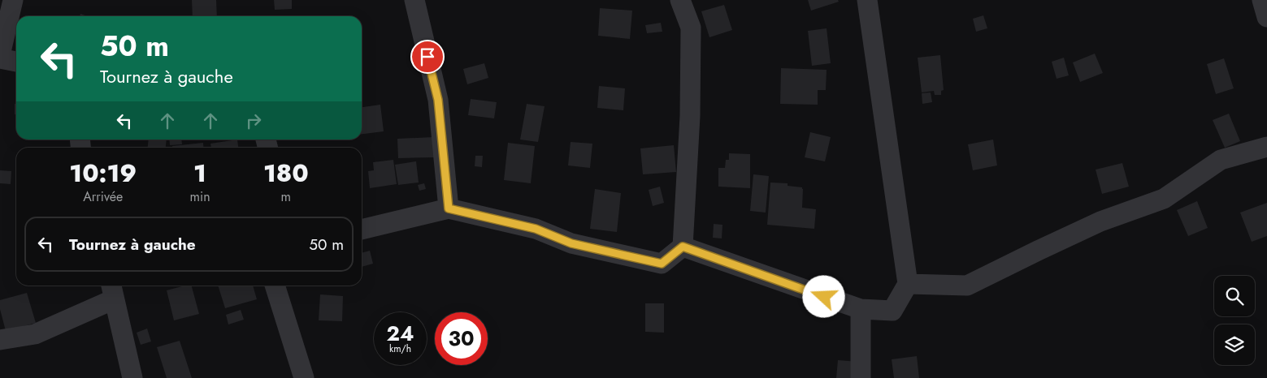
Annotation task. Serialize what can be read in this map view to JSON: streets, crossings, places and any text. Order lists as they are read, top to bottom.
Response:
{
  "page": {
    "turn": ["50 m", "Tournez à gauche"],
    "eta": [
      "10:19",
      "Arrivée",
      "1",
      "min",
      "180",
      "m"
    ],
    "list": [
      {
        "name": "Tournez à gauche",
        "value": "50 m"
      }
    ],
    "speed": "24 km/h",
    "limit": "30"
  }
}
